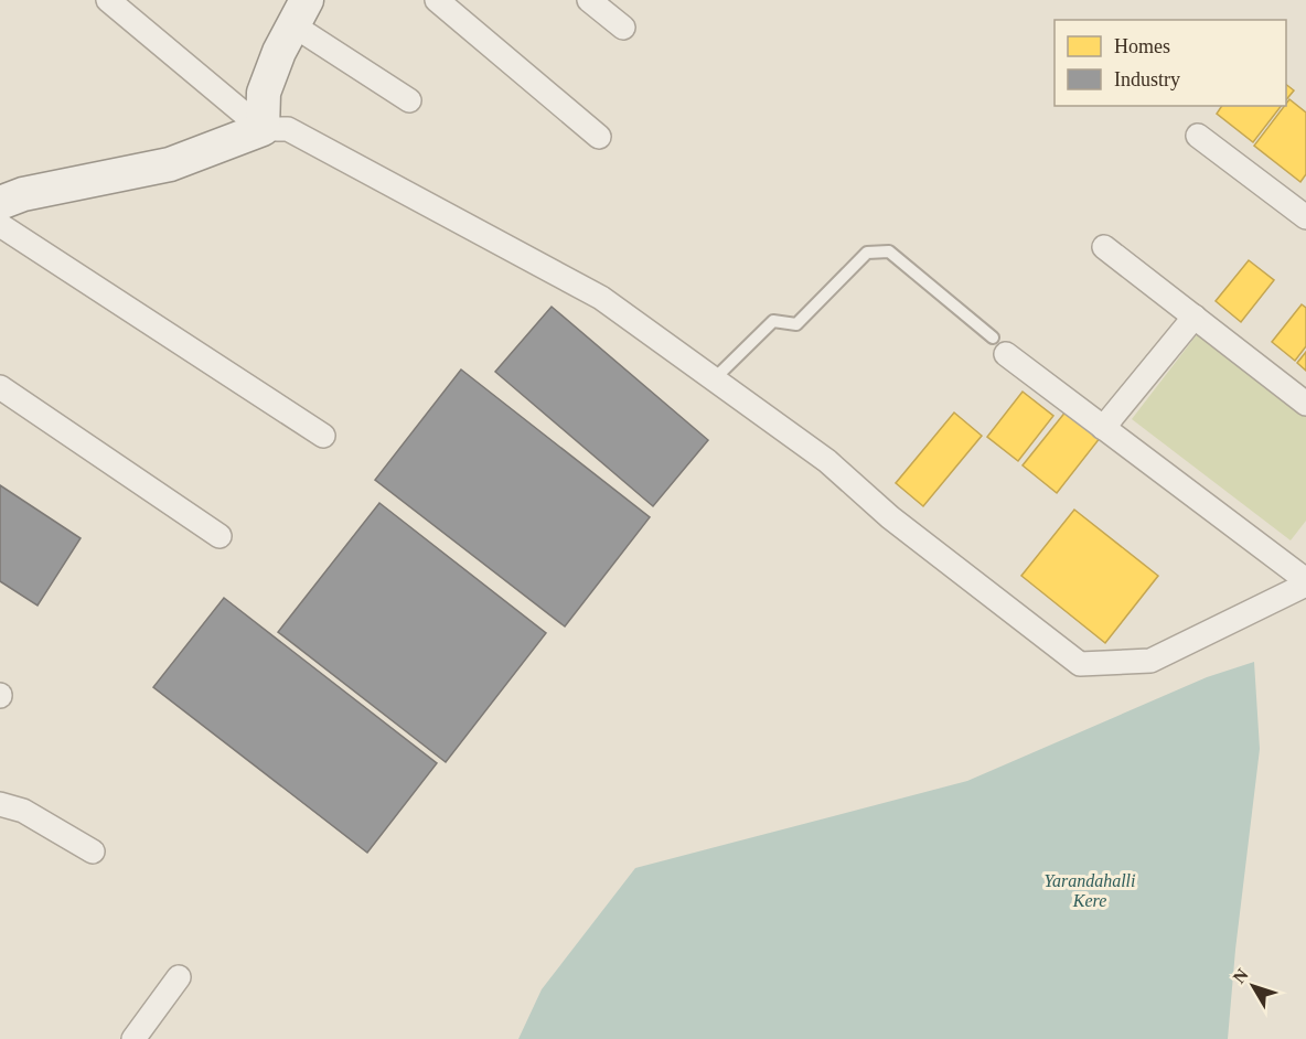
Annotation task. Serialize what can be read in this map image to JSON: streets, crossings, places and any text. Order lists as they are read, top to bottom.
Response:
{
  "water": ["Yarandahalli Kere"],
  "legend": ["Homes", "Industry"],
  "north": "top left"
}
